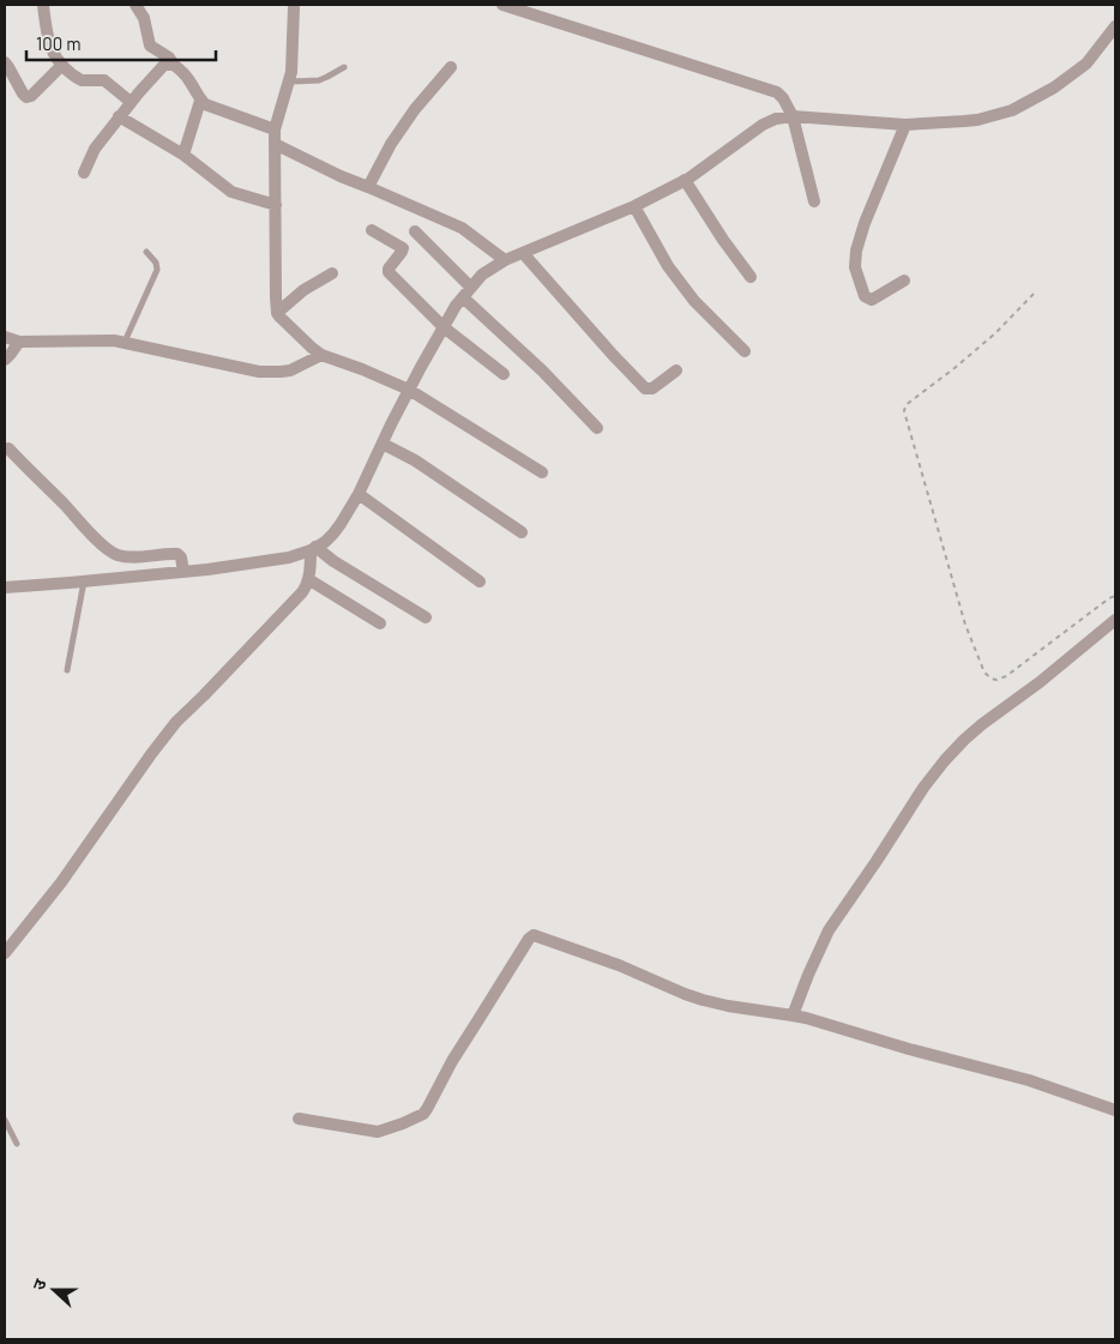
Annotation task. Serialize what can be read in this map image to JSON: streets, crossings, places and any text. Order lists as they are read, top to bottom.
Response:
{
  "scale_bar": "100 m",
  "north": "left"
}
